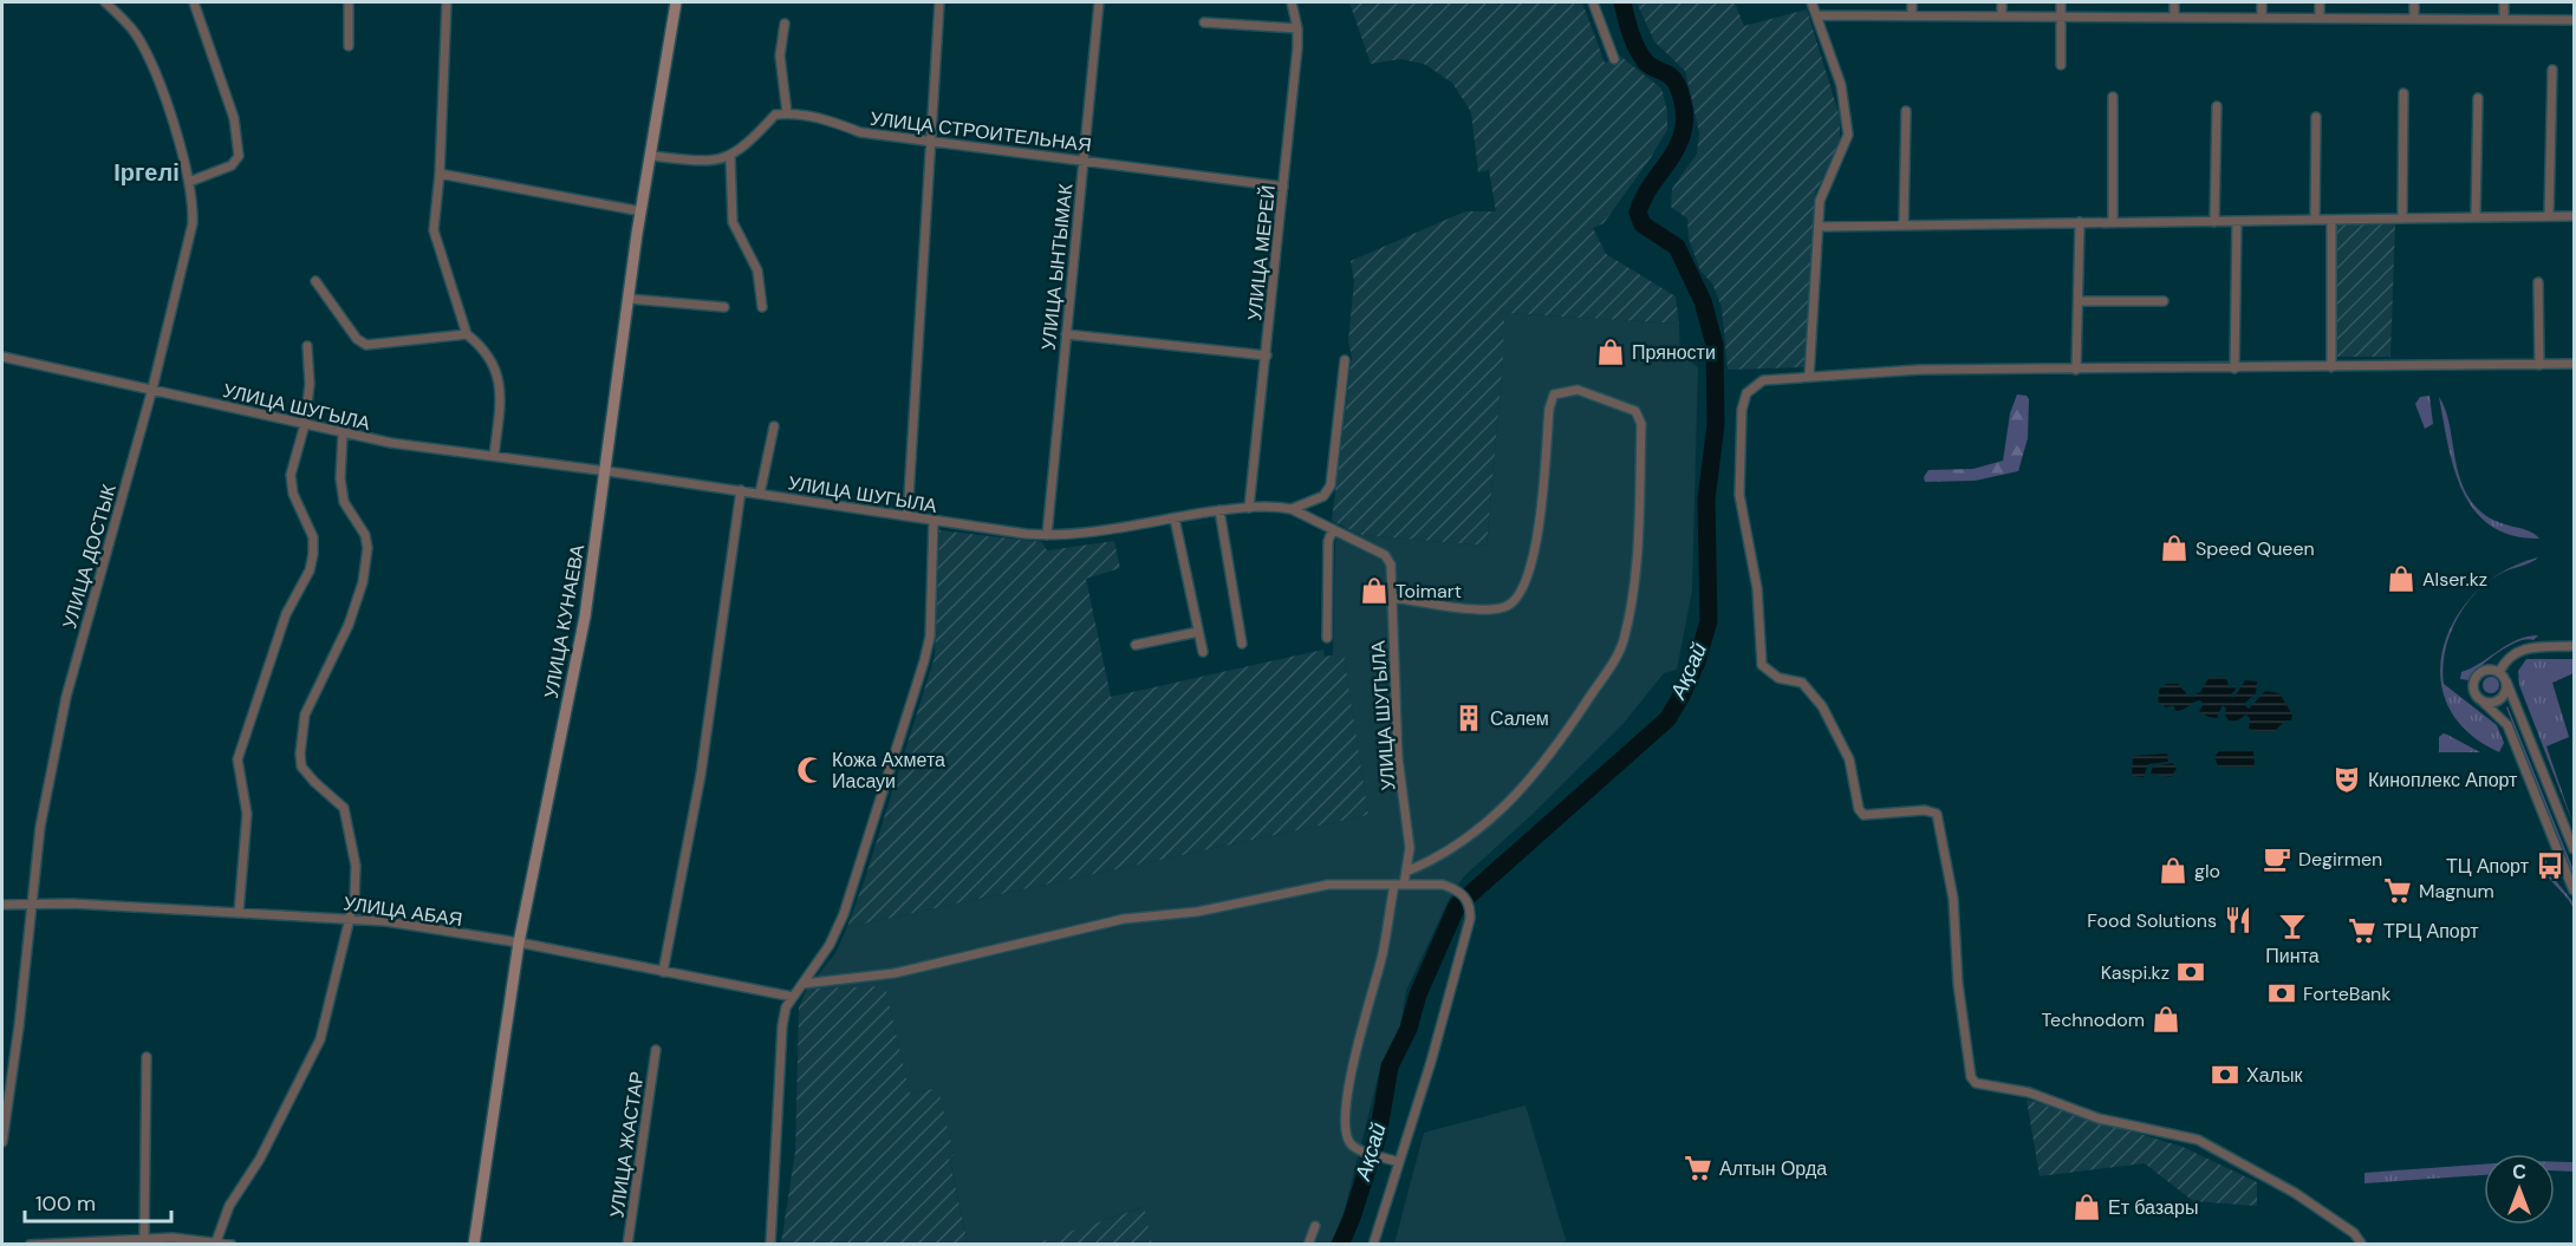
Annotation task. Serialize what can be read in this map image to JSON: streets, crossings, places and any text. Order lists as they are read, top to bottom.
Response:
{
  "streets": {
    "main road": ["УЛИЦА КУНАЕВА"],
    "street": [
      "УЛИЦА СТРОИТЕЛЬНАЯ",
      "УЛИЦА МЕРЕЙ",
      "УЛИЦА ЫНТЫМАК",
      "УЛИЦА ШУГЫЛА",
      "УЛИЦА ДОСТЫК",
      "УЛИЦА АБАЯ",
      "УЛИЦА ЖАСТАР"
    ]
  },
  "crossings": [
    ["УЛИЦА СТРОИТЕЛЬНАЯ", "УЛИЦА МЕРЕЙ"],
    ["УЛИЦА СТРОИТЕЛЬНАЯ", "УЛИЦА ЫНТЫМАК"],
    ["УЛИЦА МЕРЕЙ", "УЛИЦА ШУГЫЛА"],
    ["УЛИЦА ЫНТЫМАК", "УЛИЦА ШУГЫЛА"],
    ["УЛИЦА ШУГЫЛА", "УЛИЦА ДОСТЫК"],
    ["УЛИЦА ШУГЫЛА", "УЛИЦА КУНАЕВА"],
    ["УЛИЦА ДОСТЫК", "УЛИЦА АБАЯ"],
    ["УЛИЦА КУНАЕВА", "УЛИЦА АБАЯ"]
  ],
  "districts": ["Іргелі"],
  "water": ["Ақсай"],
  "places": {
    "shop": [
      "Пряности",
      "Speed Queen",
      "Alser.kz",
      "Toimart",
      "glo",
      "Technodom",
      "Ет базары"
    ],
    "building": ["Салем"],
    "mosque": ["Кожа Ахмета Иасауи"],
    "theatre": ["Киноплекс Апорт"],
    "cafe": ["Degirmen"],
    "bus stop": ["ТЦ Апорт"],
    "supermarket": ["Magnum", "ТРЦ Апорт", "Алтын Орда"],
    "restaurant": ["Food Solutions"],
    "bar": ["Пинта"],
    "bank": ["Kaspi.kz", "ForteBank", "Халык"]
  },
  "scale_bar": "100 m",
  "north": "top"
}
